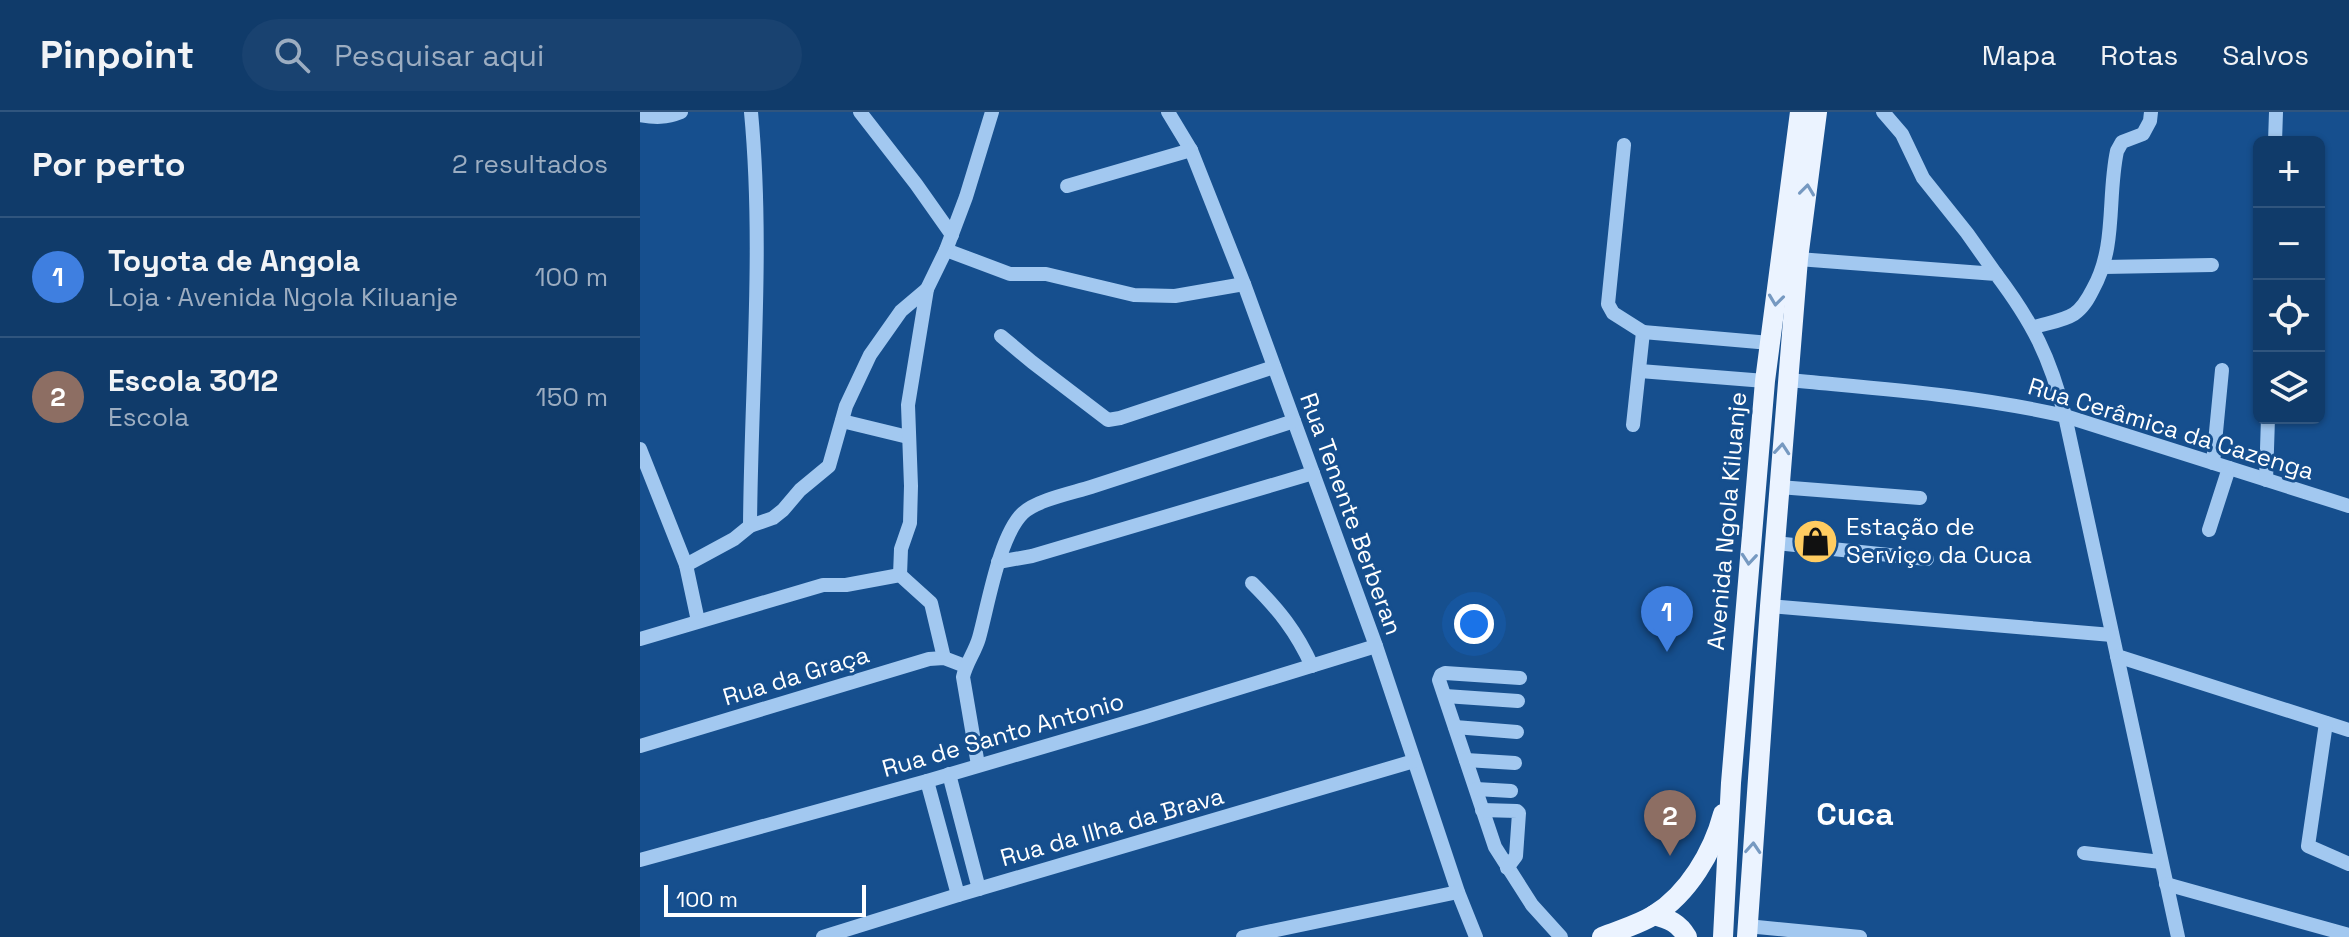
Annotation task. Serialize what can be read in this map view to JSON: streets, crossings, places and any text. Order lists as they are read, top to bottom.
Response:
{
  "streets": {
    "main road": ["Avenida Ngola Kiluanje"],
    "street": [
      "Rua Cerâmica da Cazenga",
      "Rua Tenente Berberan",
      "Rua da Graça",
      "Rua de Santo Antonio",
      "Rua da Ilha da Brava"
    ]
  },
  "crossings": [
    ["Rua Cerâmica da Cazenga", "Avenida Ngola Kiluanje"],
    ["Rua Tenente Berberan", "Rua de Santo Antonio"],
    ["Rua Tenente Berberan", "Rua da Ilha da Brava"]
  ],
  "districts": ["Cuca"],
  "places": {
    "shop": ["Estação de Serviço da Cuca"]
  },
  "scale_bar": "100 m",
  "page": {
    "header": "Pinpoint",
    "search": "Pesquisar aqui",
    "nav": ["Mapa", "Rotas", "Salvos"],
    "heading": ["Por perto", "2 resultados"],
    "map_buttons": ["+", "−"],
    "list": [
      {
        "mark": "1",
        "name": "Toyota de Angola",
        "note": "Loja · Avenida Ngola Kiluanje",
        "value": "100 m"
      },
      {
        "mark": "2",
        "name": "Escola 3012",
        "note": "Escola",
        "value": "150 m"
      }
    ],
    "pins": ["1", "2"],
    "scale": "100 m"
  }
}
